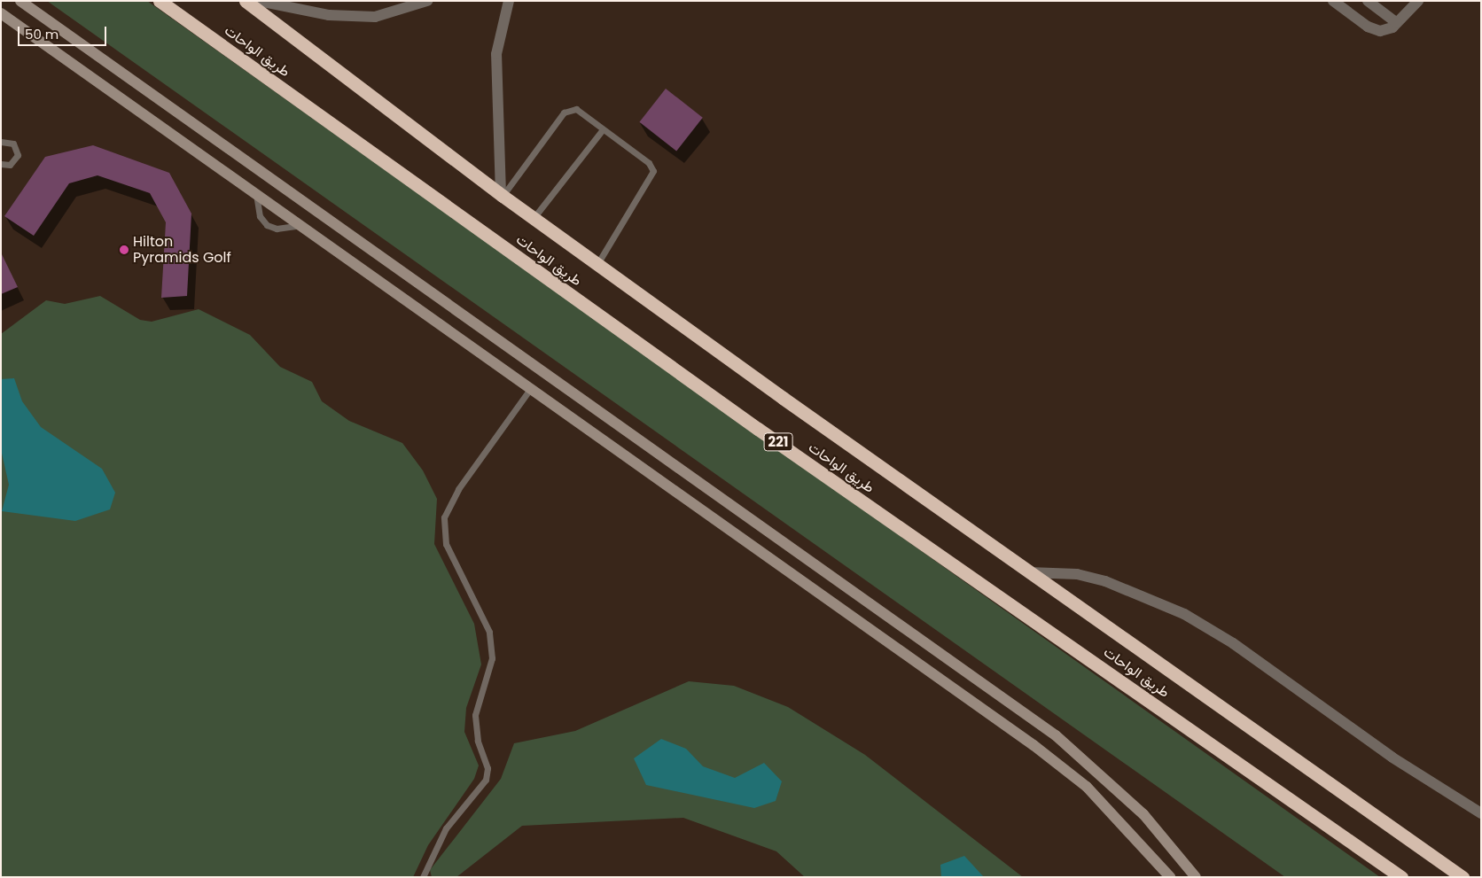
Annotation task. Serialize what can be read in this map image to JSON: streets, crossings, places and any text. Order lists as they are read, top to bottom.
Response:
{
  "streets": {
    "highway": ["طريق الواحات", "221"]
  },
  "places": ["Hilton Pyramids Golf"],
  "scale_bar": "50 m"
}
